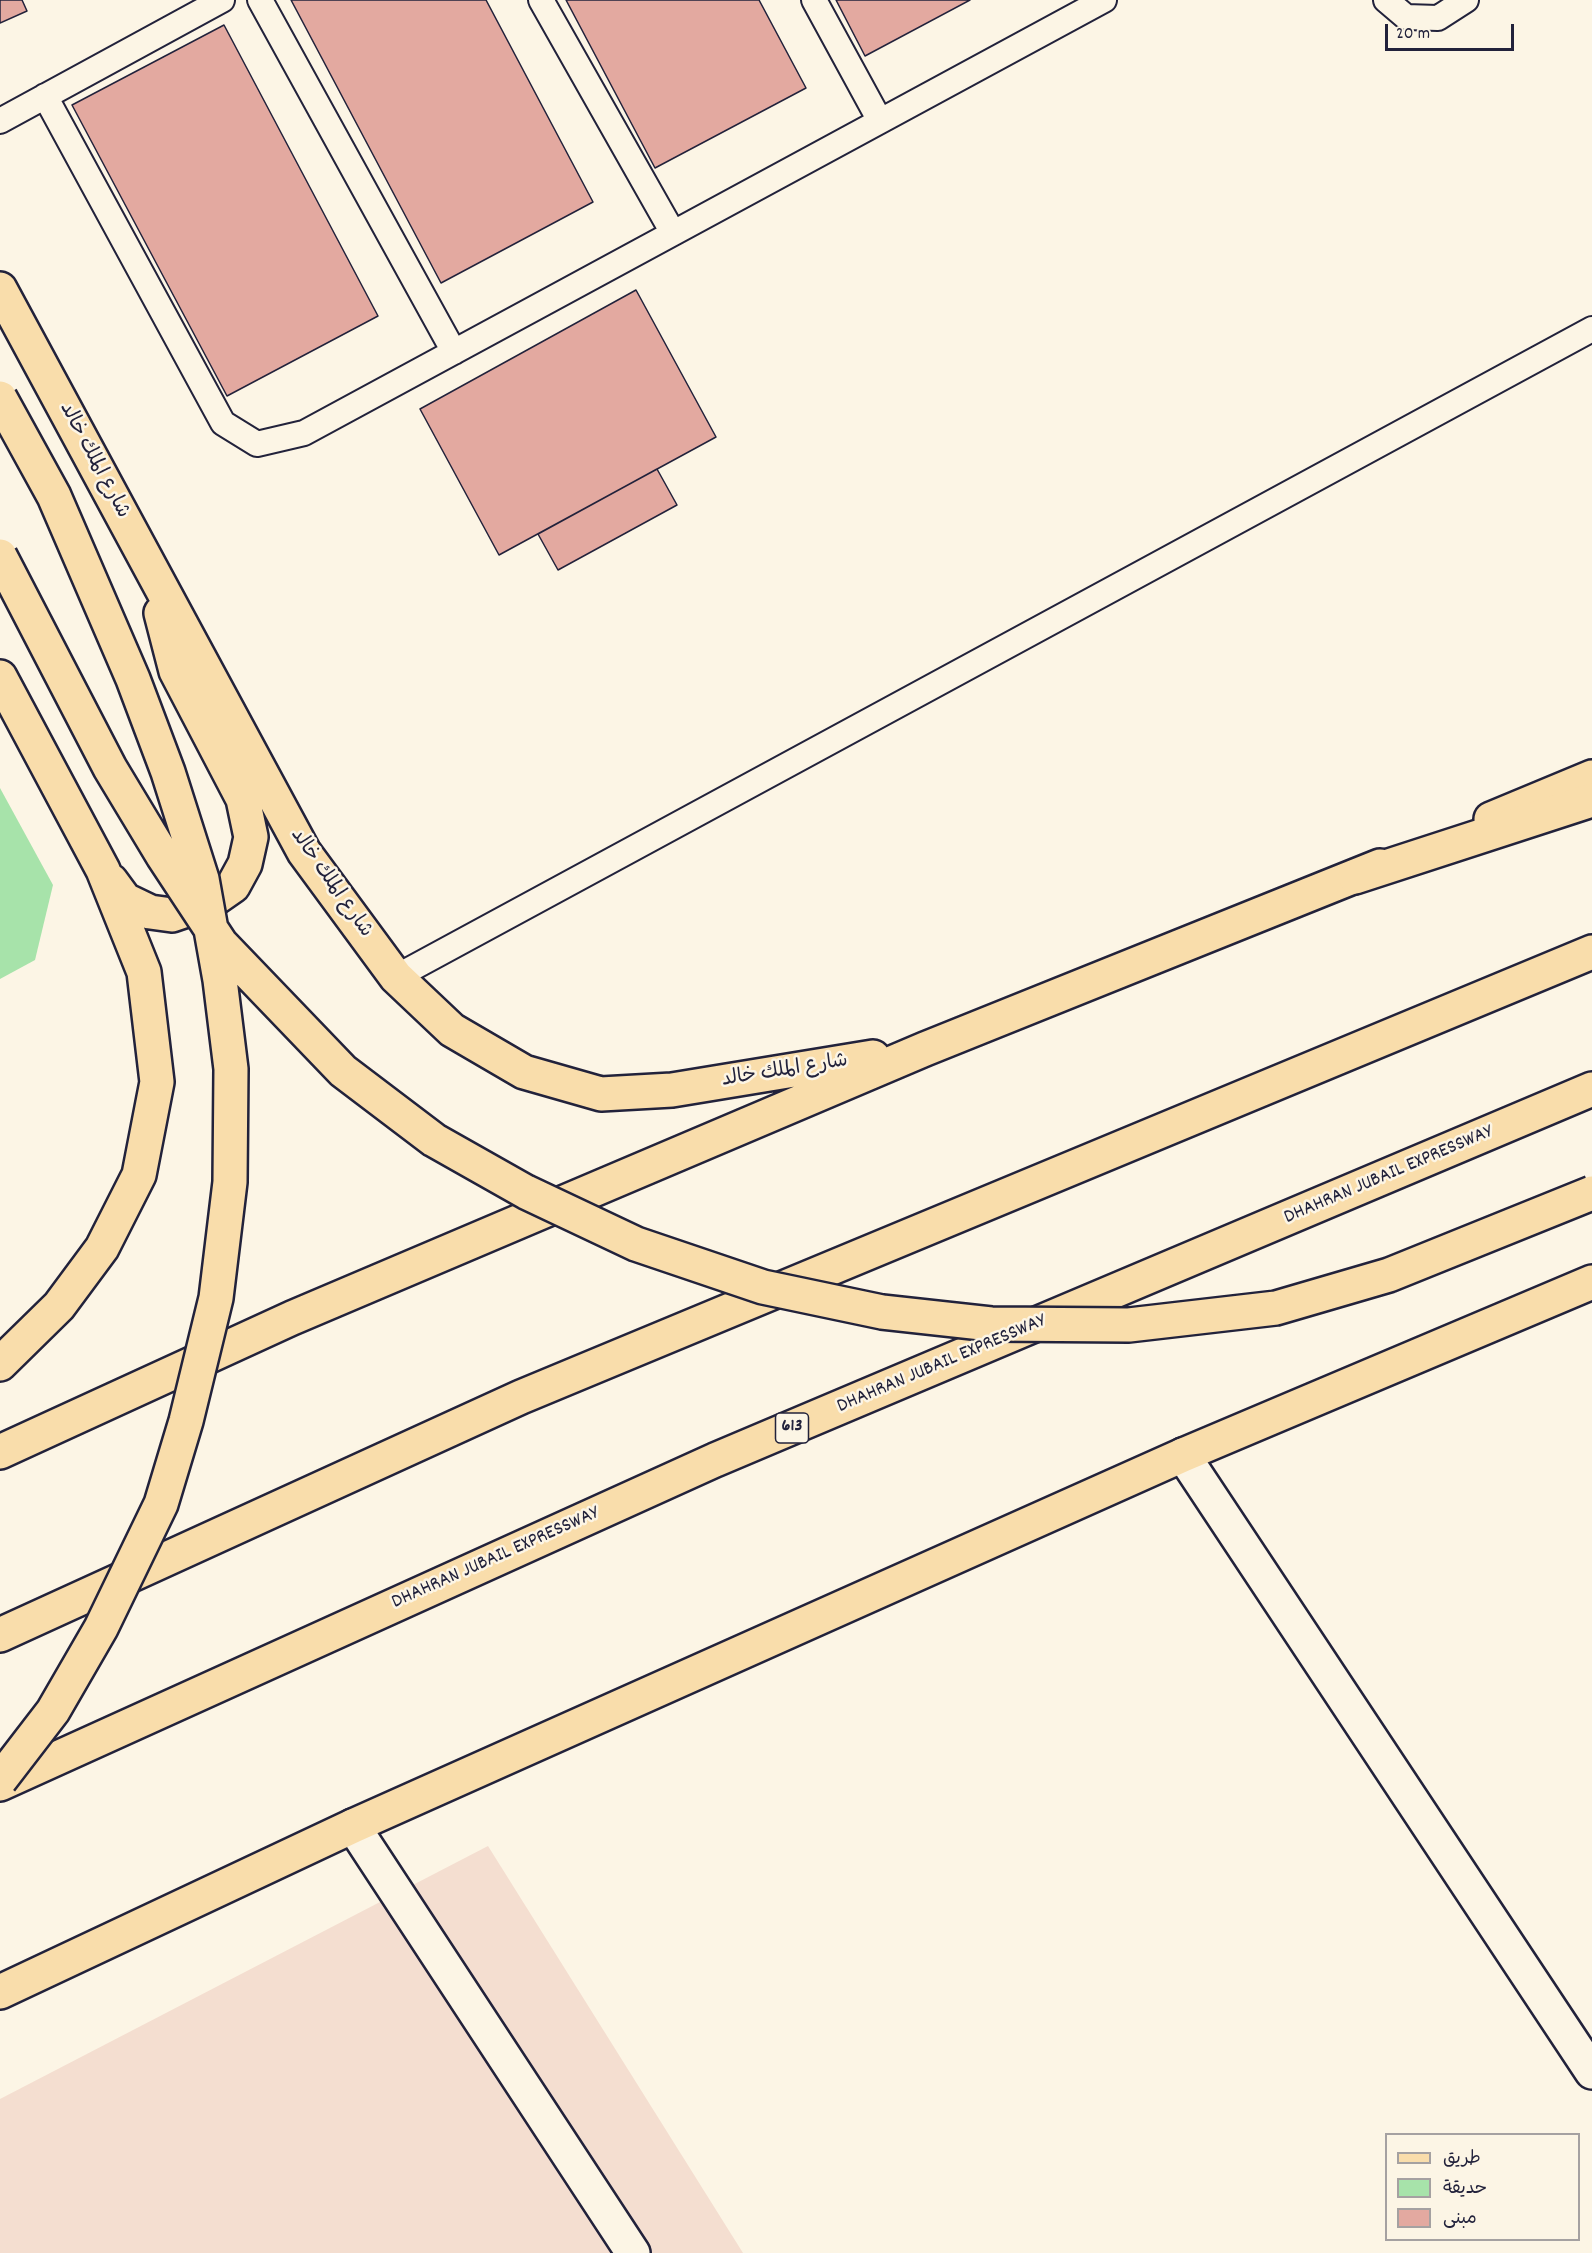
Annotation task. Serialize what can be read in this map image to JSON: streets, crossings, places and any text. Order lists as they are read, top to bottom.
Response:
{
  "streets": {
    "main road": ["شارع الملك خالد", "DHAHRAN JUBAIL EXPRESSWAY", "613"]
  },
  "legend": ["طريق", "حديقة", "مبنى"],
  "scale_bar": "20 m"
}
